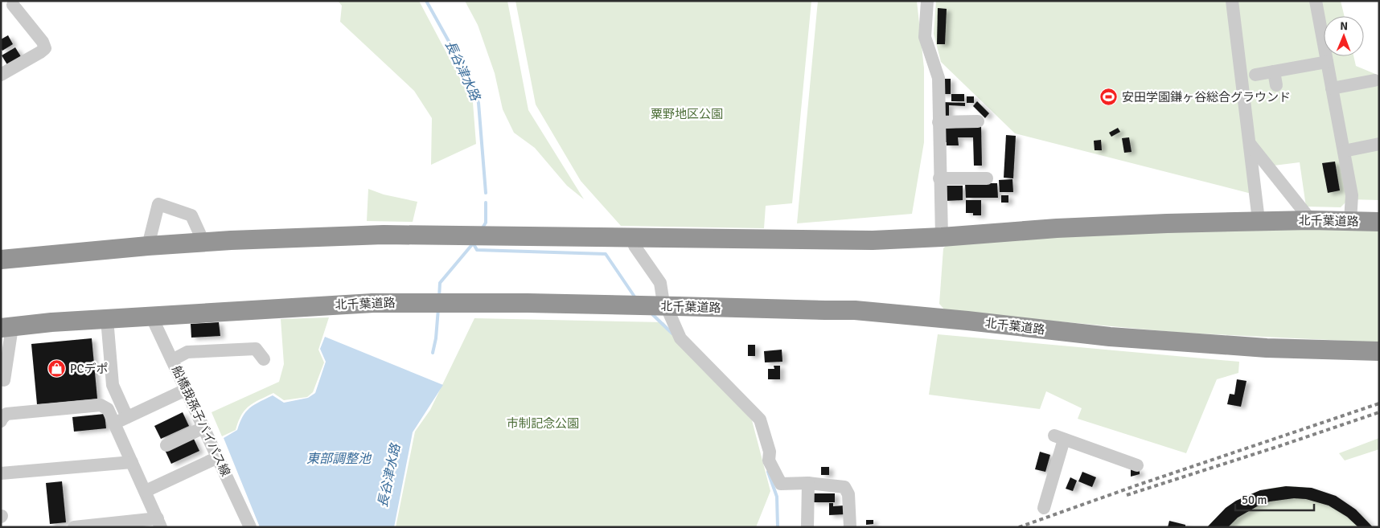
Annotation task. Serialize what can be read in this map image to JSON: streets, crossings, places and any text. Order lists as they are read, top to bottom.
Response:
{
  "streets": {
    "highway": ["北千葉道路"],
    "street": ["船橋我孫子バイパス線"]
  },
  "crossings": [
    ["北千葉道路", "船橋我孫子バイパス線"]
  ],
  "water": ["長谷津水路", "東部調整池"],
  "parks": ["粟野地区公園", "市制記念公園"],
  "places": {
    "sports": ["安田学園鎌ヶ谷総合グラウンド"],
    "shop": ["PCデポ"]
  },
  "scale_bar": "50 m",
  "north": "top"
}
